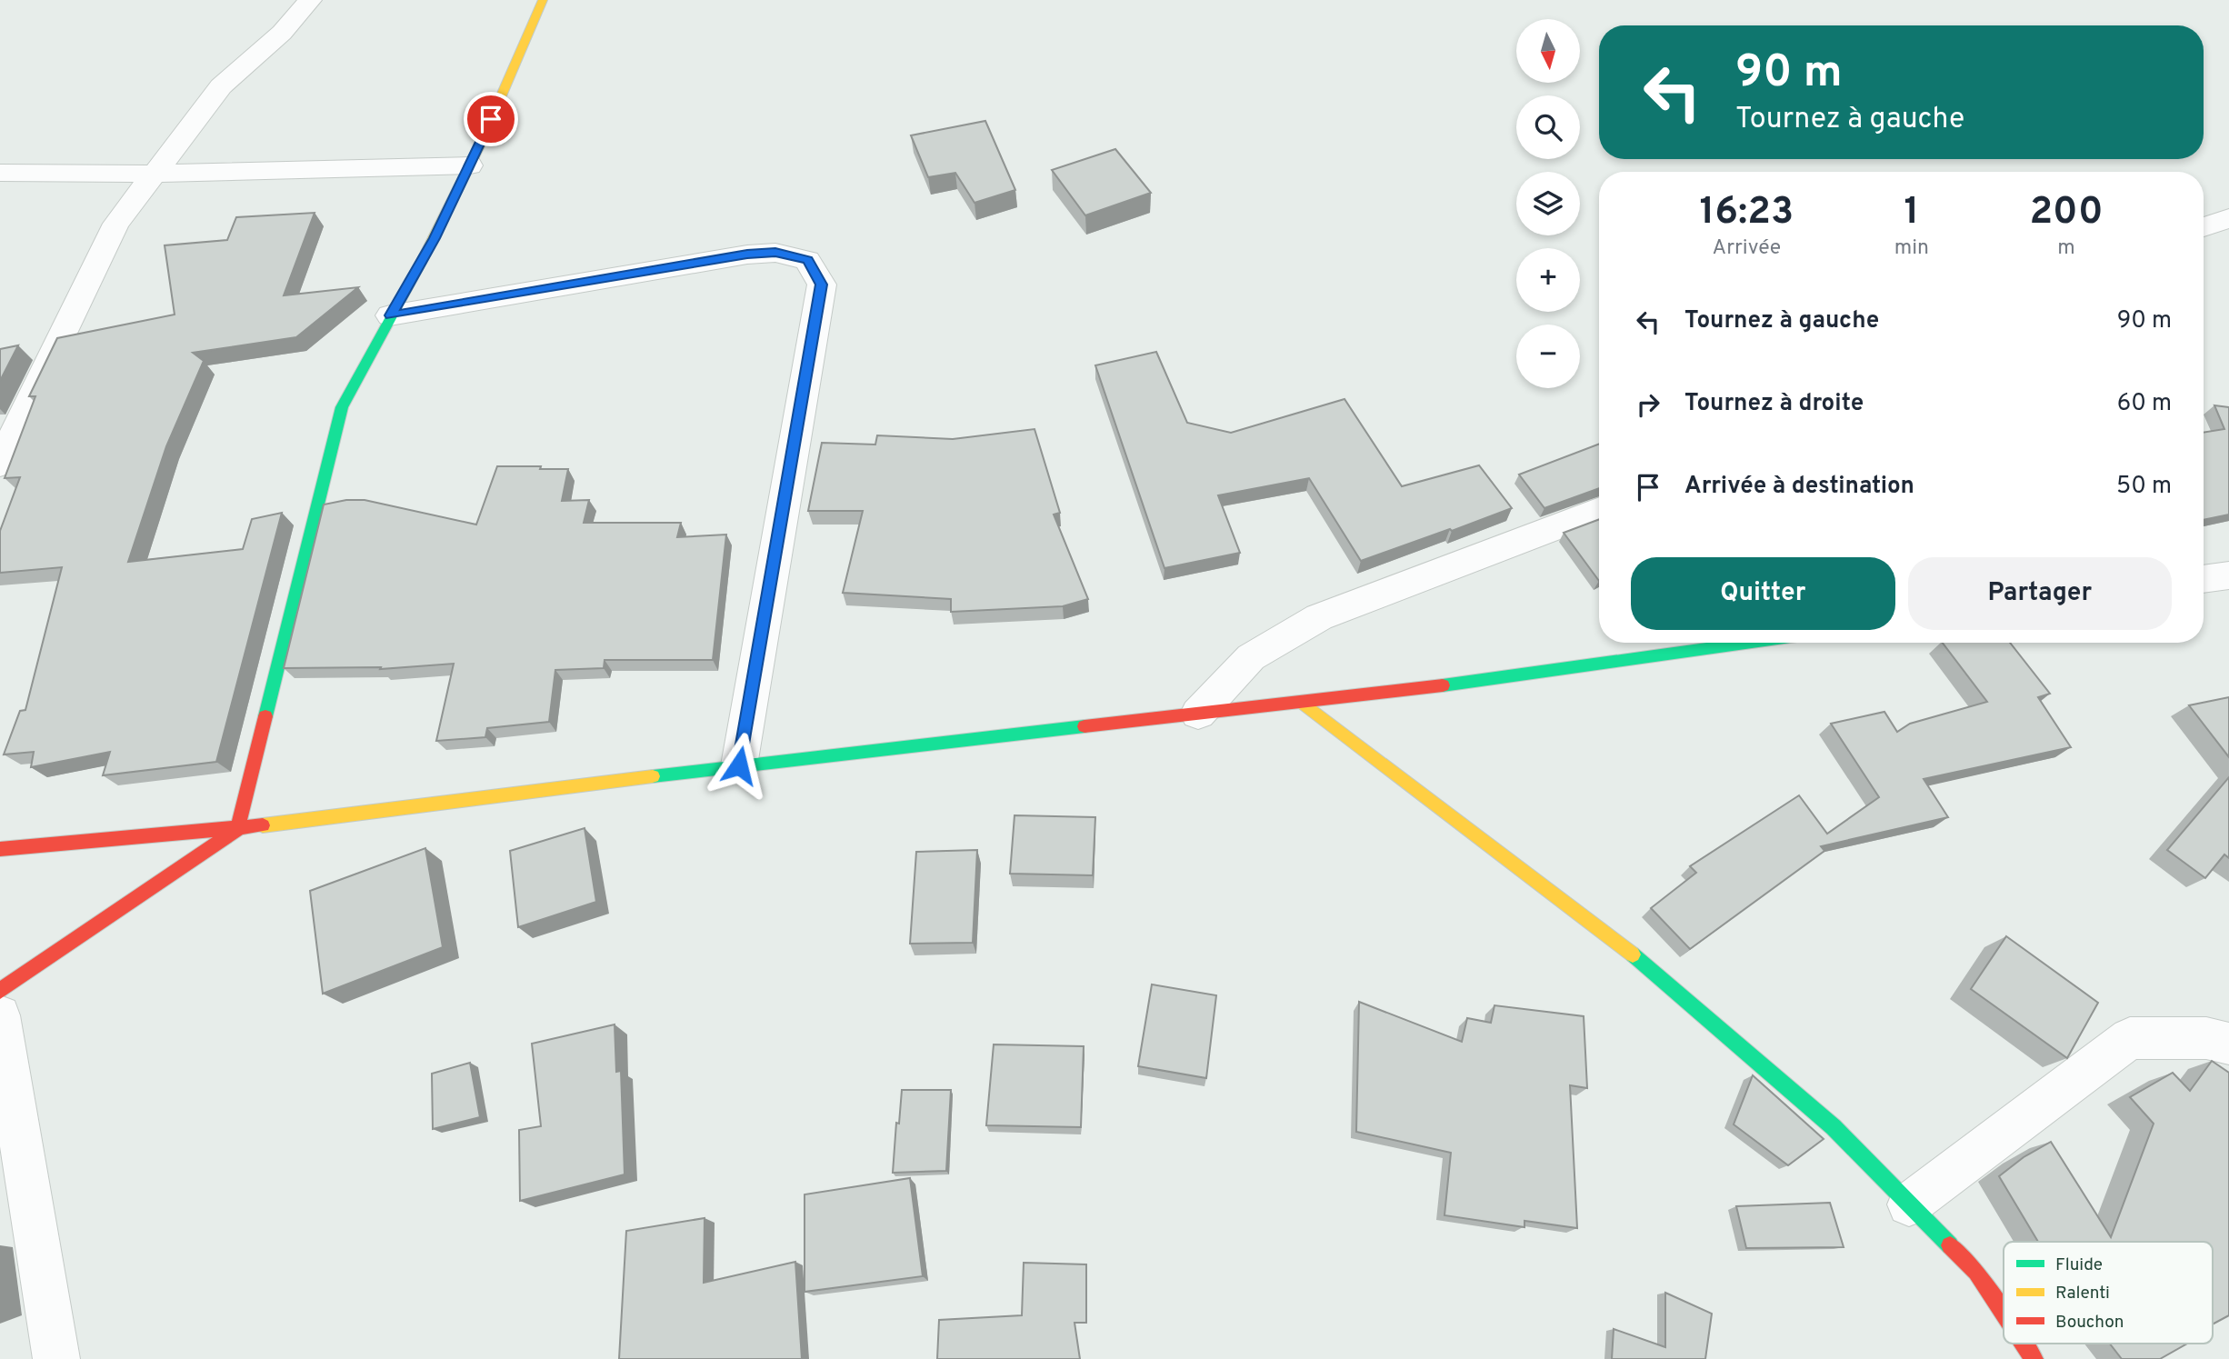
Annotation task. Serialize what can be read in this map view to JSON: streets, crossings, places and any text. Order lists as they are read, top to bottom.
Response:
{
  "legend": ["Fluide", "Ralenti", "Bouchon"],
  "north": "bottom",
  "page": {
    "map_buttons": ["+", "−"],
    "turn": ["90 m", "Tournez à gauche"],
    "eta": [
      "16:23",
      "Arrivée",
      "1",
      "min",
      "200",
      "m"
    ],
    "list": [
      {
        "name": "Tournez à gauche",
        "value": "90 m"
      },
      {
        "name": "Tournez à droite",
        "value": "60 m"
      },
      {
        "name": "Arrivée à destination",
        "value": "50 m"
      }
    ],
    "buttons": ["Quitter", "Partager"]
  }
}
